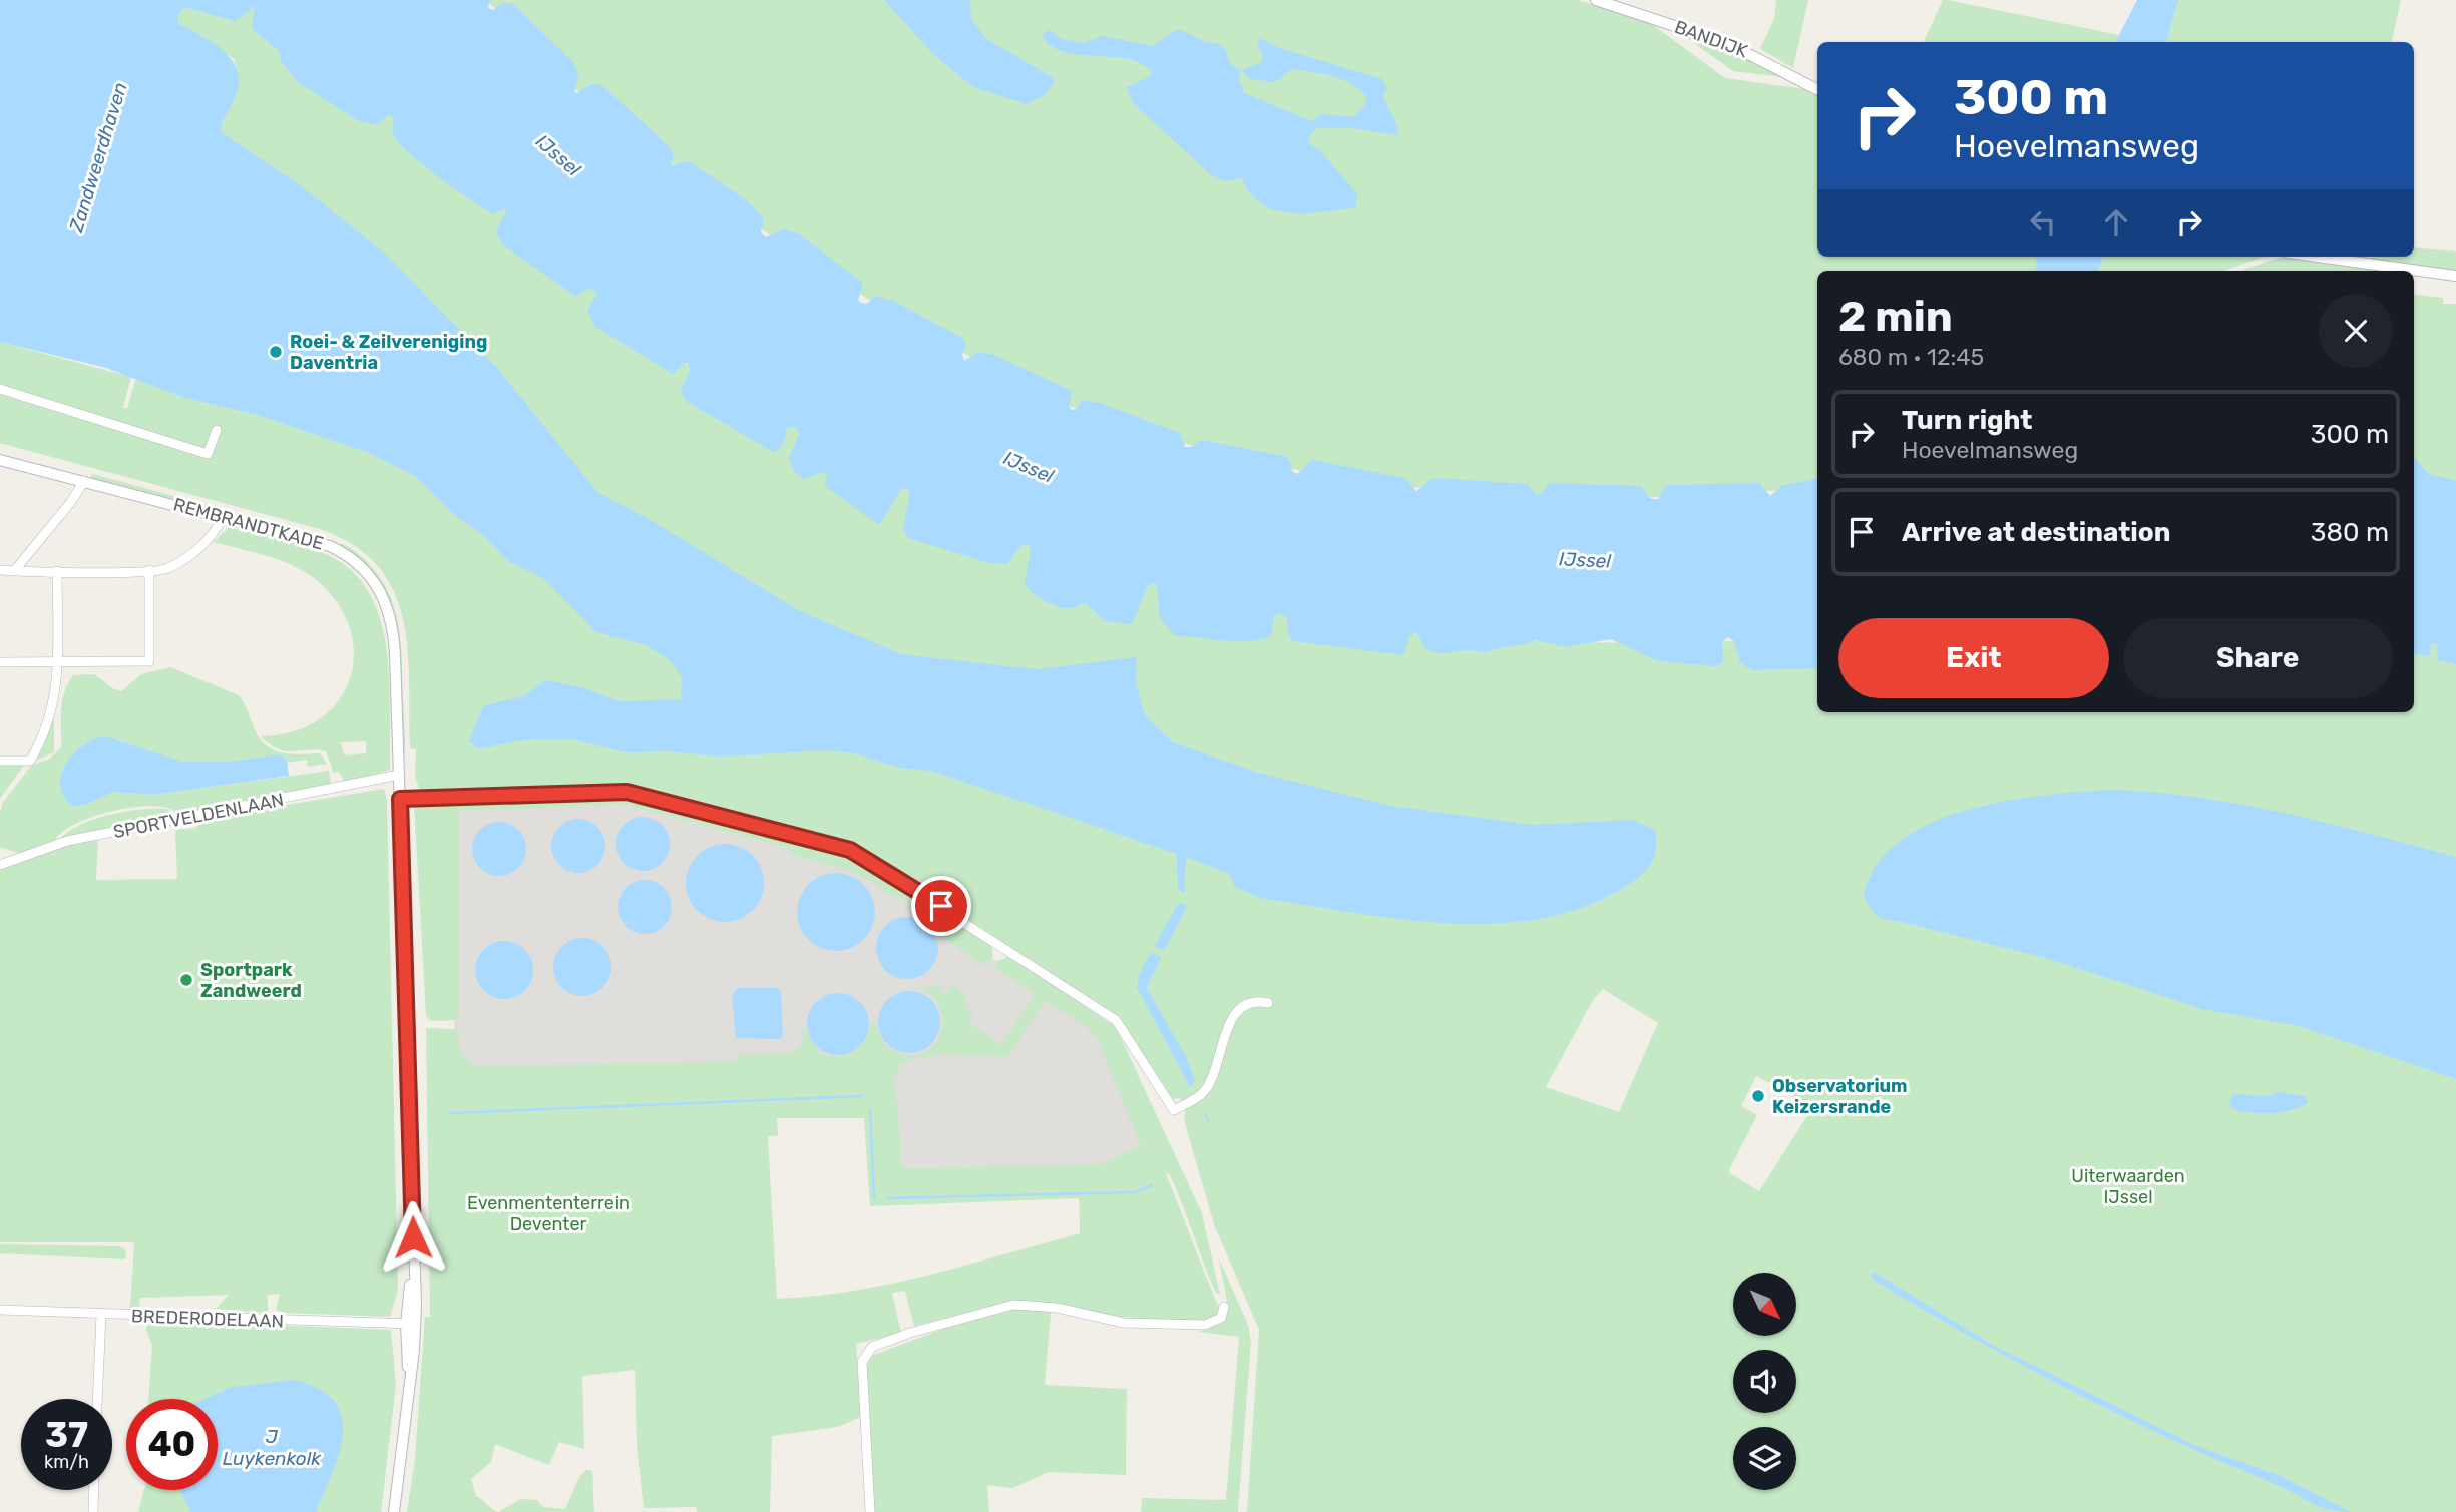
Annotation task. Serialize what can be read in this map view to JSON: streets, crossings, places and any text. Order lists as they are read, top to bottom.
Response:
{
  "streets": {
    "street": [
      "BANDIJK",
      "REMBRANDTKADE",
      "SPORTVELDENLAAN",
      "BREDERODELAAN"
    ]
  },
  "crossings": [
    ["REMBRANDTKADE", "SPORTVELDENLAAN"],
    ["REMBRANDTKADE", "BREDERODELAAN"]
  ],
  "water": ["IJssel", "Zandweerdhaven", "J Luykenkolk"],
  "parks": ["Uiterwaarden IJssel", "Evenmententerrein Deventer"],
  "places": ["Roei- & Zeilvereniging Daventria", "Sportpark Zandweerd", "Observatorium Keizersrande"],
  "north": "bottom right",
  "page": {
    "turn": ["300 m", "Hoevelmansweg"],
    "heading": ["2 min", "680 m · 12:45"],
    "list": [
      {
        "name": "Turn right",
        "note": "Hoevelmansweg",
        "value": "300 m"
      },
      {
        "name": "Arrive at destination",
        "value": "380 m"
      }
    ],
    "buttons": ["Exit", "Share"],
    "speed": "37 km/h",
    "limit": "40"
  }
}
